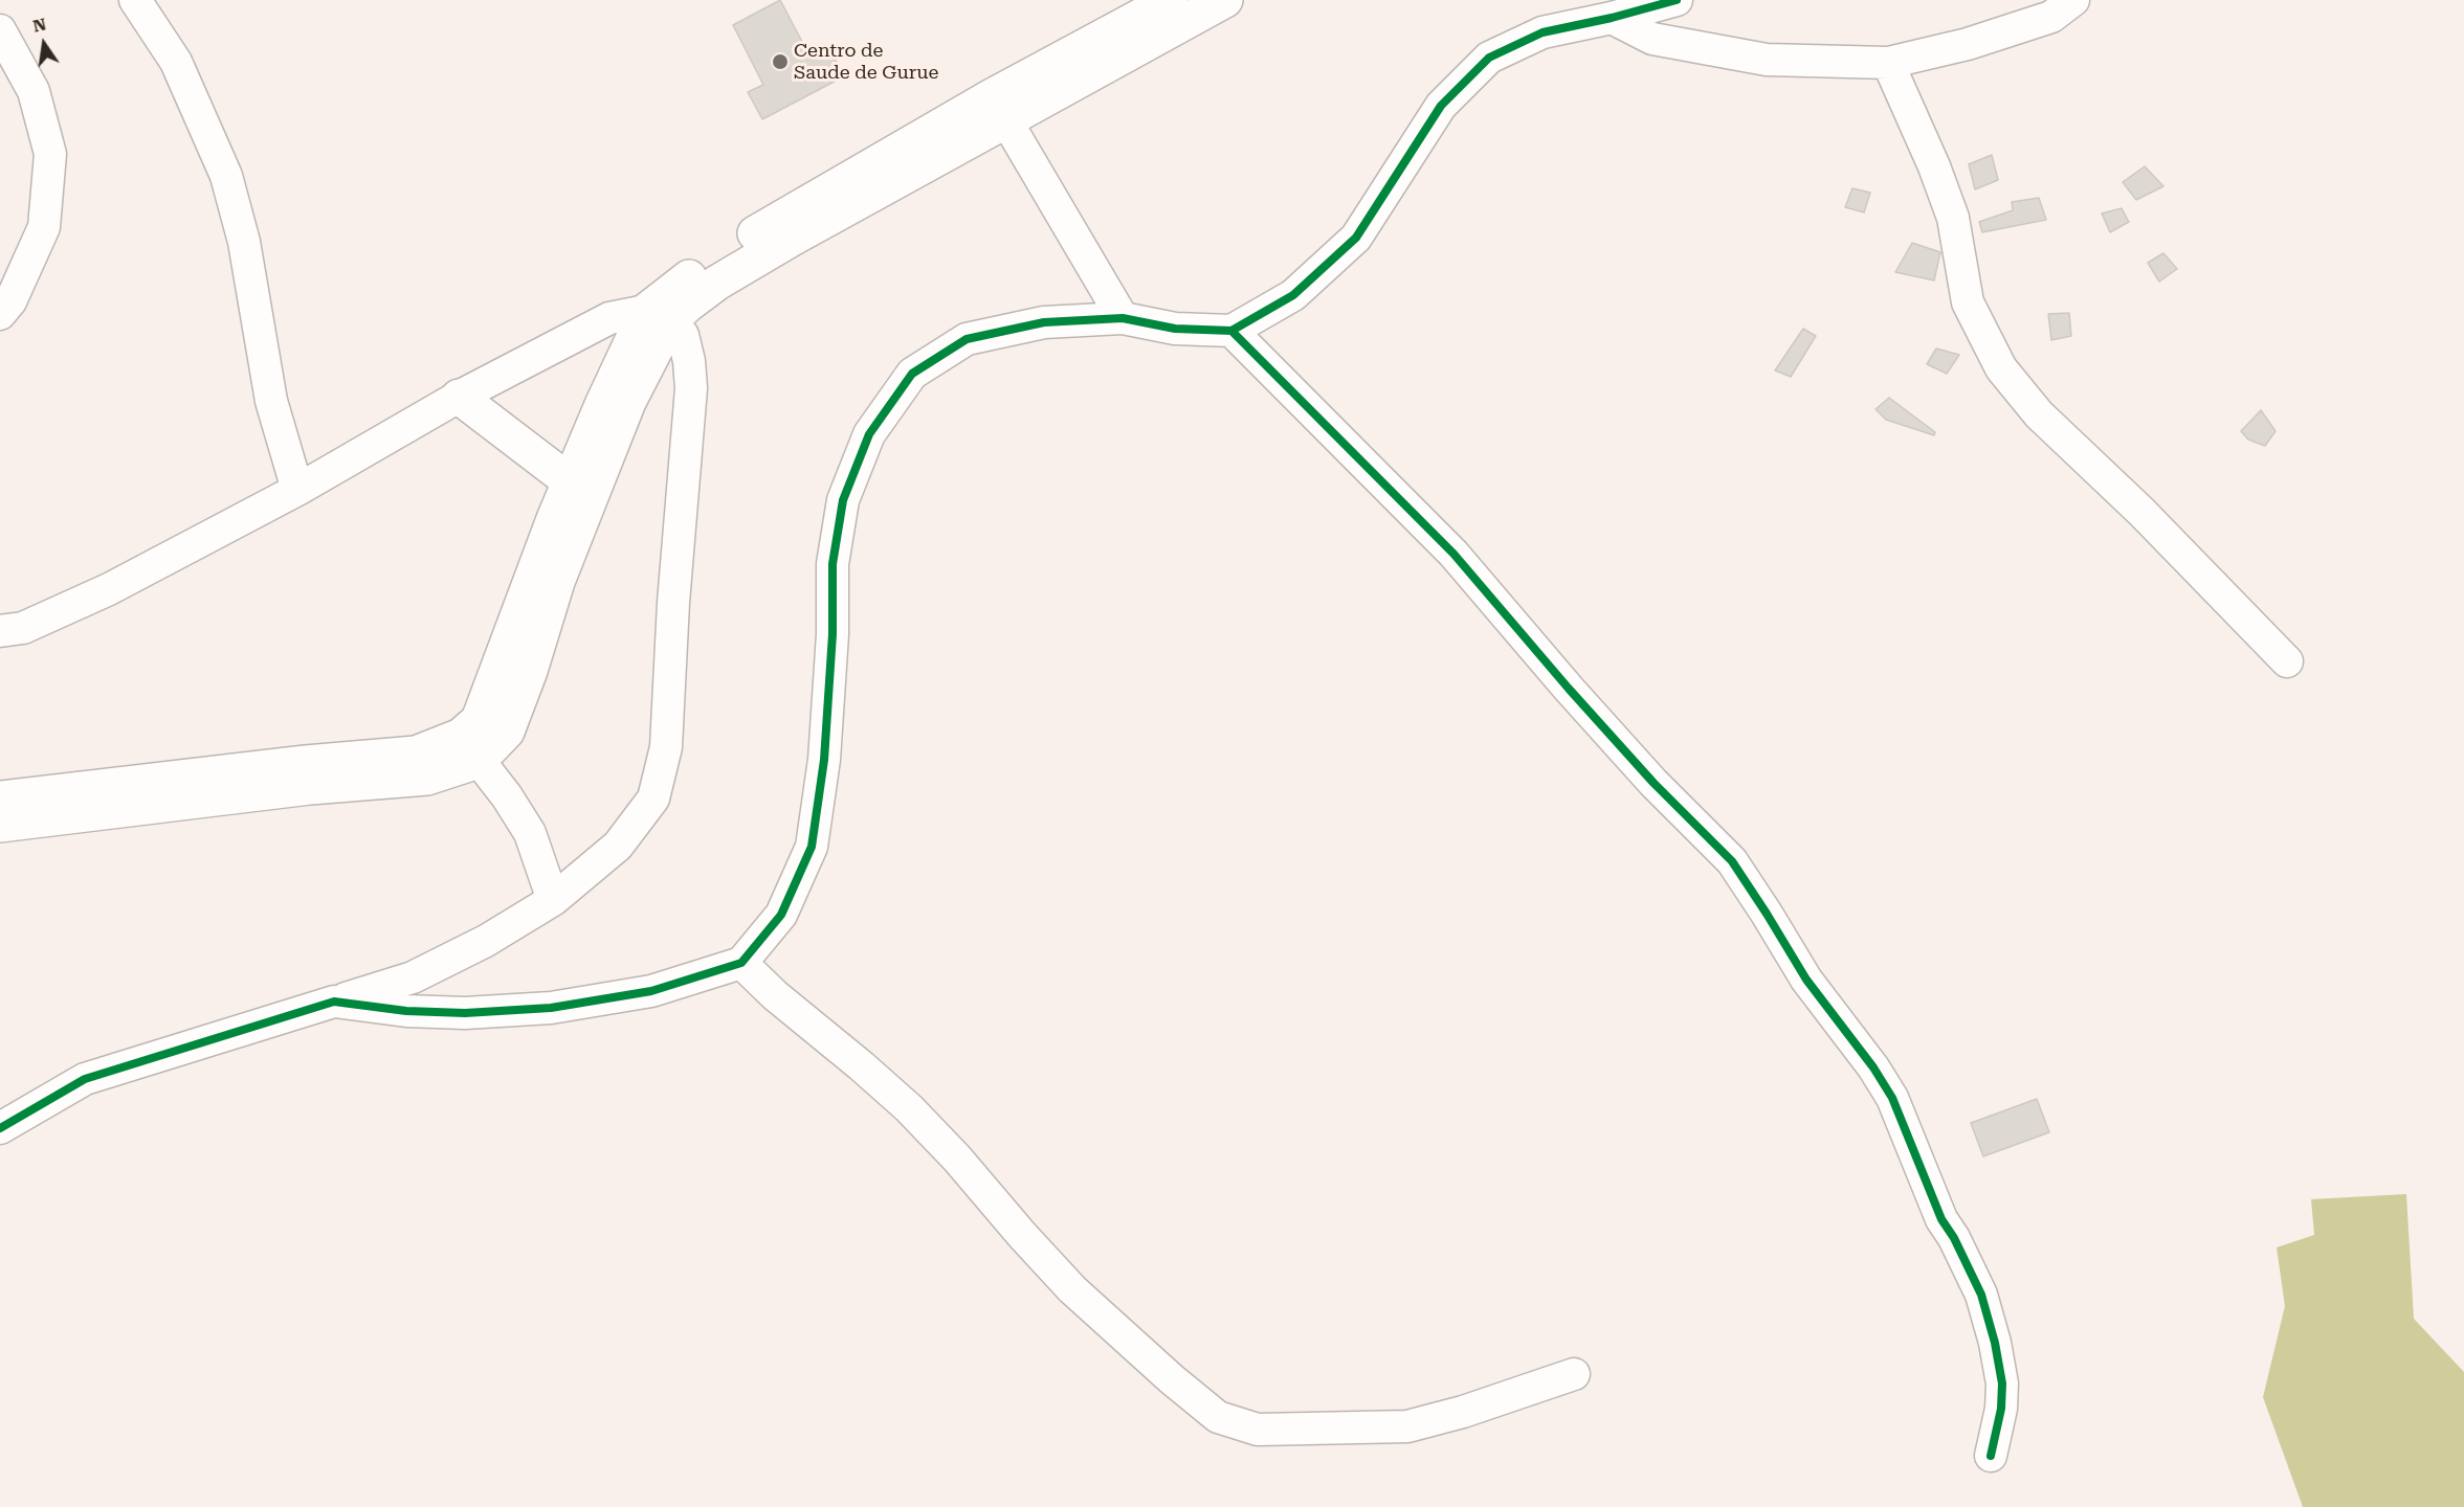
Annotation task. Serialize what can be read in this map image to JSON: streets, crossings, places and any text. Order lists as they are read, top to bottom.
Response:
{
  "places": ["Centro de Saude de Gurue"],
  "north": "top"
}
